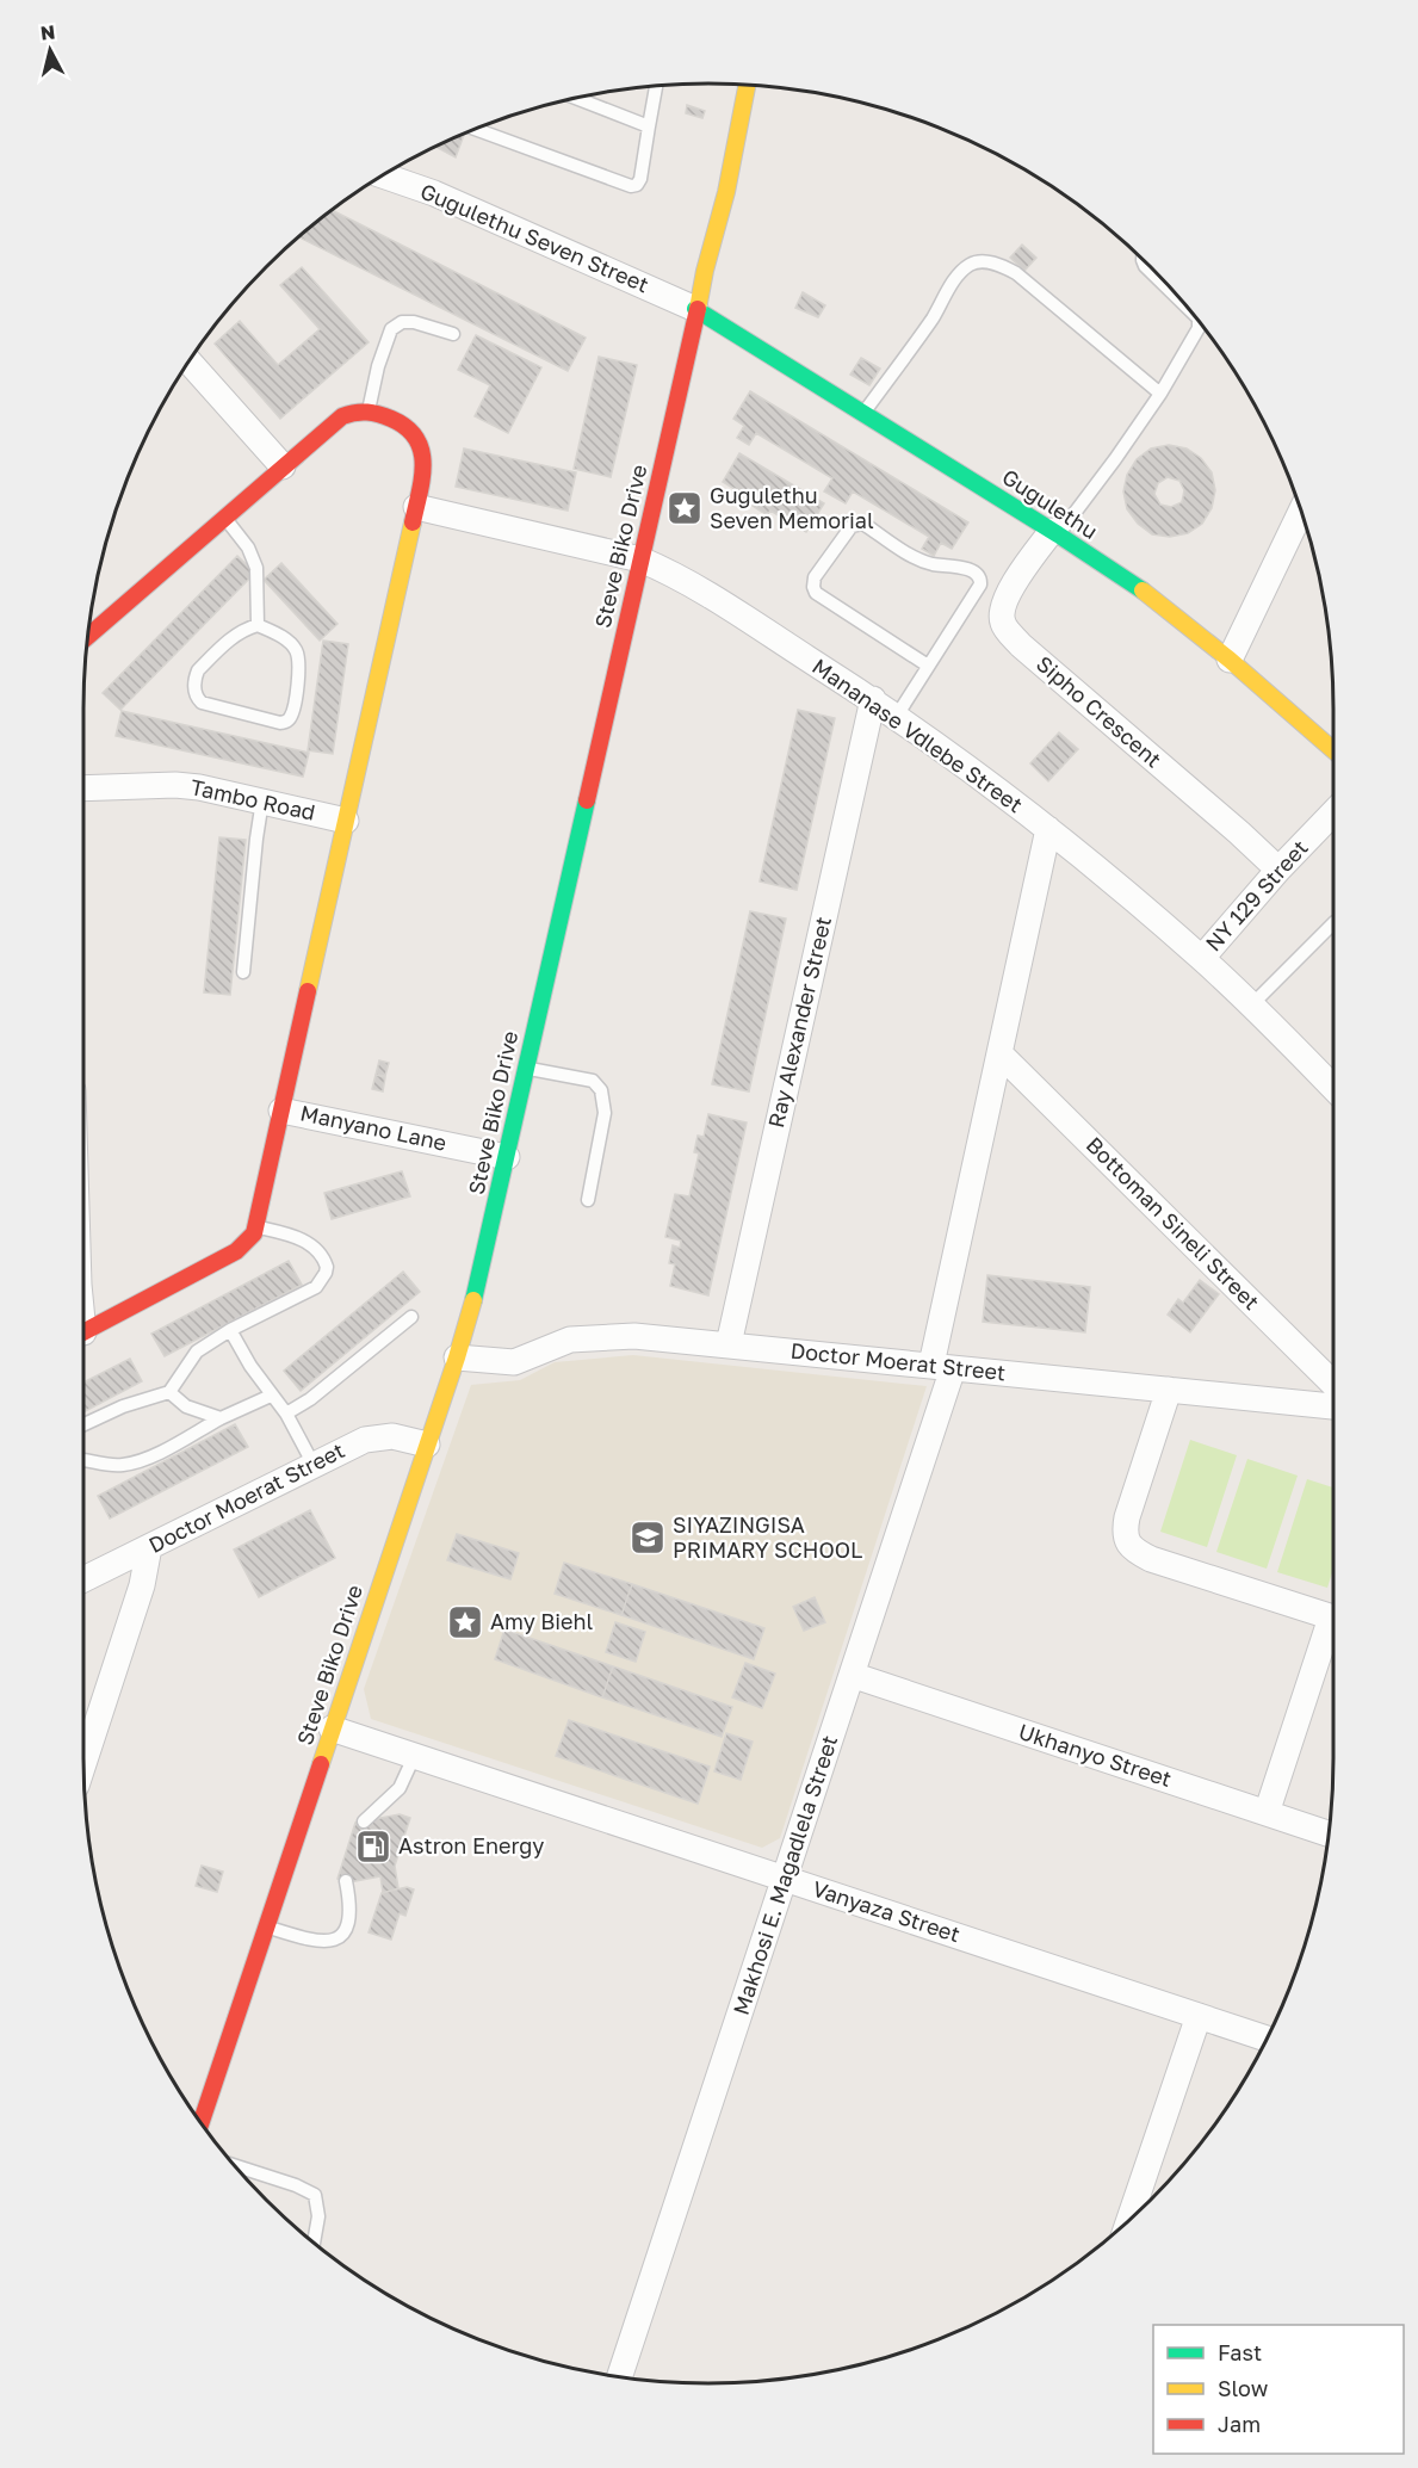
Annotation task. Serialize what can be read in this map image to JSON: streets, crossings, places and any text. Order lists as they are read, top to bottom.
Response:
{
  "streets": {
    "street": [
      "Gugulethu Seven Street",
      "Gugulethu",
      "Steve Biko Drive",
      "Sipho Crescent",
      "Mananase Vdlebe Street",
      "Tambo Road",
      "NY 129 Street",
      "Ray Alexander Street",
      "Manyano Lane",
      "Bottoman Sineli Street",
      "Doctor Moerat Street",
      "Ukhanyo Street",
      "Makhosi E. Magadlela Street",
      "Vanyaza Street"
    ]
  },
  "crossings": [
    ["Gugulethu Seven Street", "Gugulethu"],
    ["Gugulethu Seven Street", "Steve Biko Drive"],
    ["Gugulethu", "Steve Biko Drive"],
    ["Gugulethu", "Sipho Crescent"],
    ["Steve Biko Drive", "Mananase Vdlebe Street"],
    ["Steve Biko Drive", "Manyano Lane"],
    ["Steve Biko Drive", "Doctor Moerat Street"],
    ["Steve Biko Drive", "Vanyaza Street"],
    ["Sipho Crescent", "NY 129 Street"],
    ["Mananase Vdlebe Street", "NY 129 Street"],
    ["Mananase Vdlebe Street", "Ray Alexander Street"],
    ["Mananase Vdlebe Street", "Makhosi E. Magadlela Street"],
    ["Ray Alexander Street", "Doctor Moerat Street"],
    ["Bottoman Sineli Street", "Makhosi E. Magadlela Street"],
    ["Doctor Moerat Street", "Makhosi E. Magadlela Street"],
    ["Ukhanyo Street", "Makhosi E. Magadlela Street"],
    ["Makhosi E. Magadlela Street", "Vanyaza Street"]
  ],
  "places": {
    "place": ["Gugulethu Seven Memorial", "Amy Biehl"],
    "school or university": ["SIYAZINGISA PRIMARY SCHOOL"],
    "fuel station": ["Astron Energy"]
  },
  "legend": ["Fast", "Slow", "Jam"],
  "north": "top"
}
